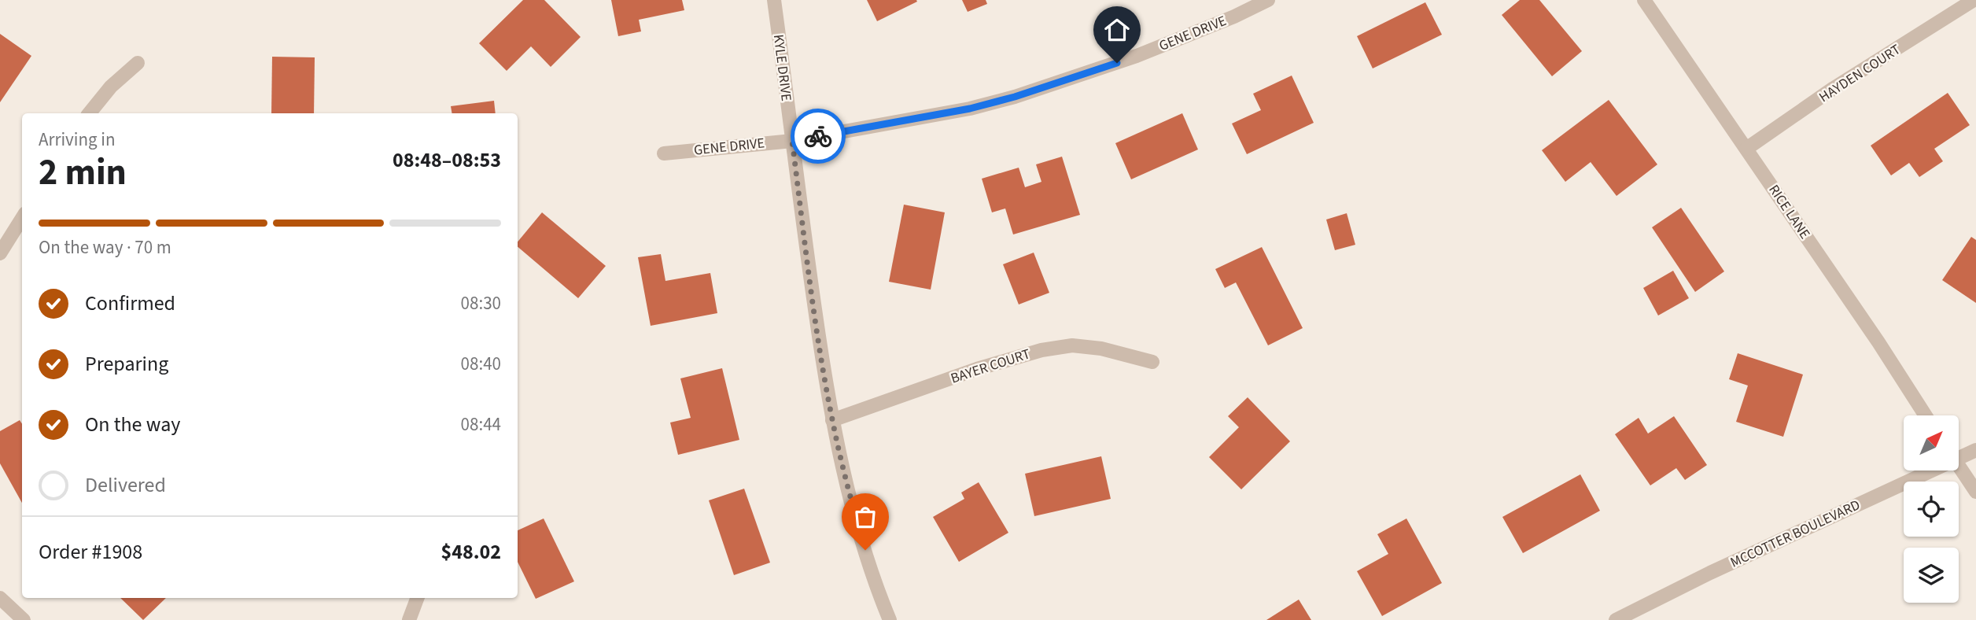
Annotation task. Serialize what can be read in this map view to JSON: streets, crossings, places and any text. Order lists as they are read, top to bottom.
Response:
{
  "streets": {
    "street": [
      "GENE DRIVE",
      "KYLE DRIVE",
      "HAYDEN COURT",
      "RICE LANE",
      "BAYER COURT",
      "MCCOTTER BOULEVARD"
    ]
  },
  "crossings": [
    ["GENE DRIVE", "KYLE DRIVE"],
    ["KYLE DRIVE", "BAYER COURT"],
    ["HAYDEN COURT", "RICE LANE"]
  ],
  "north": "top right",
  "page": {
    "heading": ["2 min", "Arriving in", "08:48–08:53"],
    "panel": ["Order #1908", "$48.02"],
    "bar": "On the way · 70 m",
    "list": [
      ["Confirmed", "08:30"],
      ["Preparing", "08:40"],
      ["On the way", "08:44"],
      "Delivered"
    ]
  }
}
